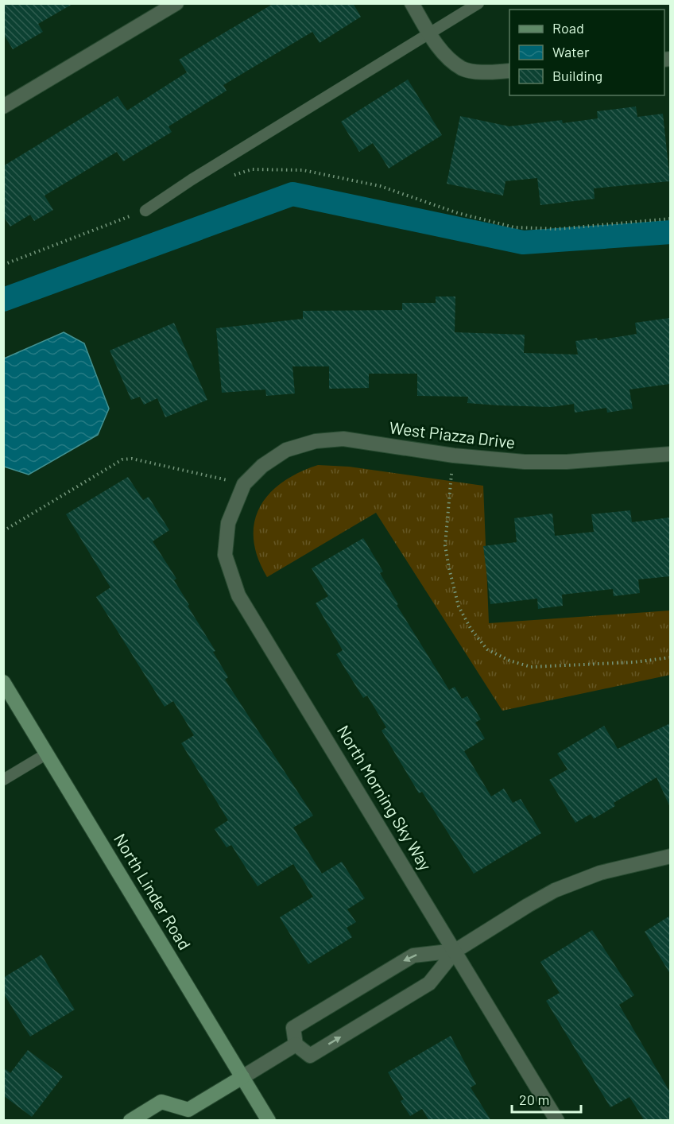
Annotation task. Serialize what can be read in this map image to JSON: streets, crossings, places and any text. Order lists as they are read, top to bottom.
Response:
{
  "streets": {
    "main road": ["North Linder Road"],
    "street": ["West Piazza Drive", "North Morning Sky Way"]
  },
  "crossings": [
    ["West Piazza Drive", "North Morning Sky Way"]
  ],
  "legend": ["Road", "Water", "Building"],
  "scale_bar": "20 m"
}
